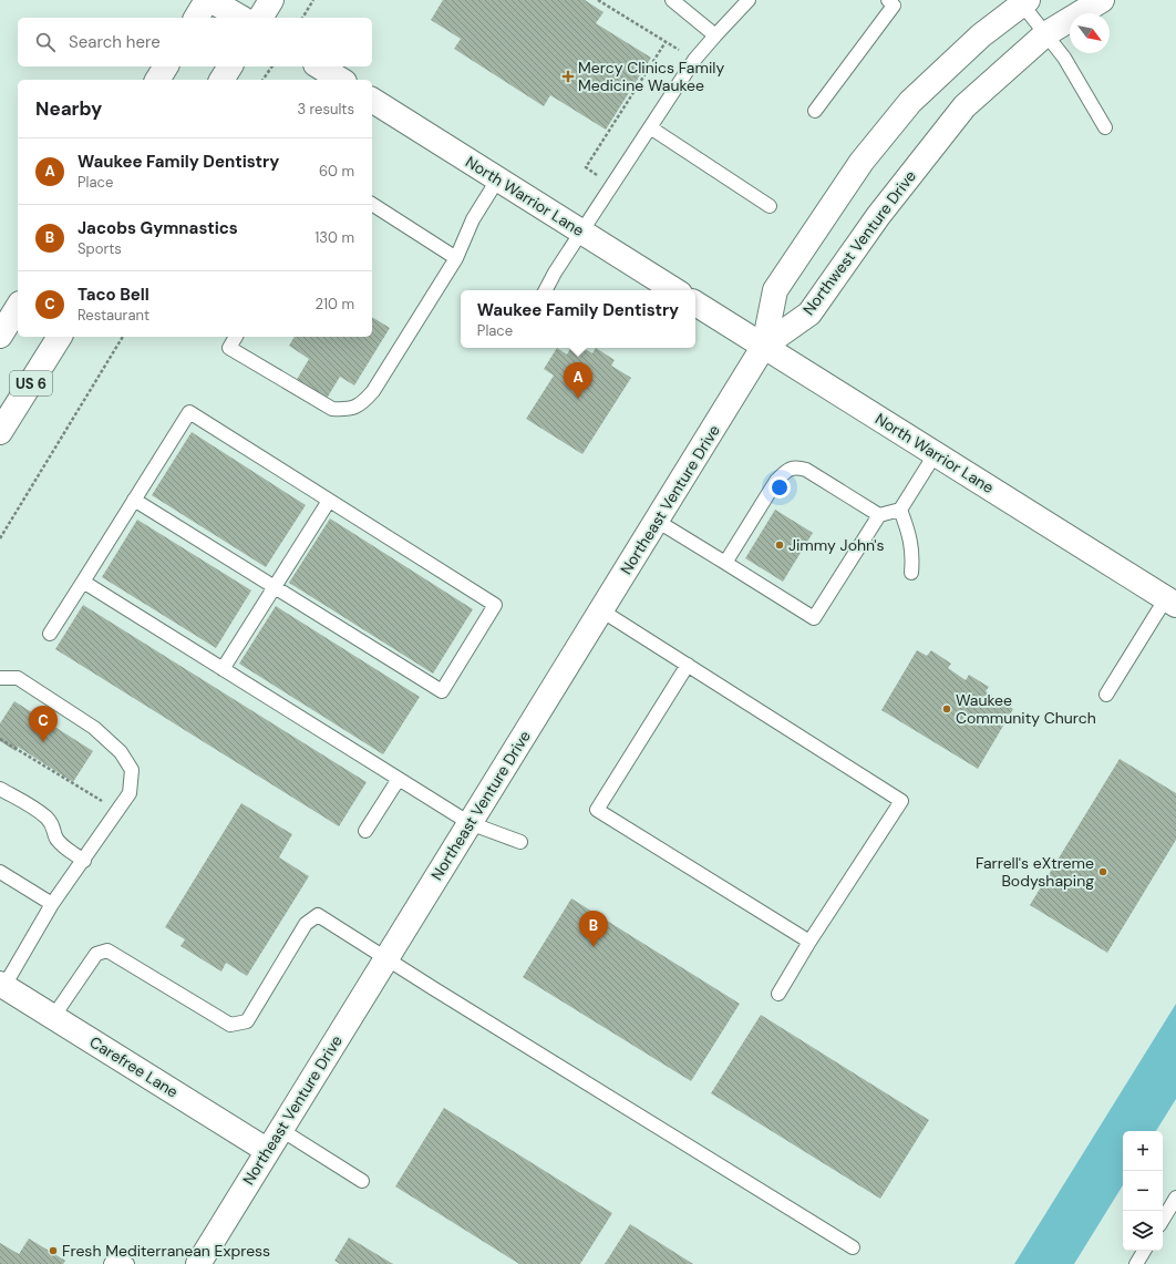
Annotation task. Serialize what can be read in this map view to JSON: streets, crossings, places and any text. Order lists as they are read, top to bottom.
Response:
{
  "streets": {
    "main road": [
      "North Warrior Lane",
      "Northwest Venture Drive",
      "US 6",
      "Northeast Venture Drive",
      "Carefree Lane"
    ]
  },
  "crossings": [
    ["North Warrior Lane", "Northwest Venture Drive"],
    ["North Warrior Lane", "Northeast Venture Drive"],
    ["Northwest Venture Drive", "Northeast Venture Drive"],
    ["Northeast Venture Drive", "Carefree Lane"]
  ],
  "places": {
    "health": ["Mercy Clinics Family Medicine Waukee"],
    "other": [
      "Jimmy John's",
      "Waukee Community Church",
      "Farrell's eXtreme Bodyshaping",
      "Fresh Mediterranean Express"
    ]
  },
  "north": "bottom right",
  "page": {
    "search": "Search here",
    "heading": ["Nearby", "3 results"],
    "list": [
      {
        "mark": "A",
        "name": "Waukee Family Dentistry",
        "note": "Place",
        "value": "60 m"
      },
      {
        "mark": "B",
        "name": "Jacobs Gymnastics",
        "note": "Sports",
        "value": "130 m"
      },
      {
        "mark": "C",
        "name": "Taco Bell",
        "note": "Restaurant",
        "value": "210 m"
      }
    ],
    "popup": ["Waukee Family Dentistry", "Place"],
    "pins": ["A", "C", "B"],
    "map_buttons": ["+", "−"]
  }
}
